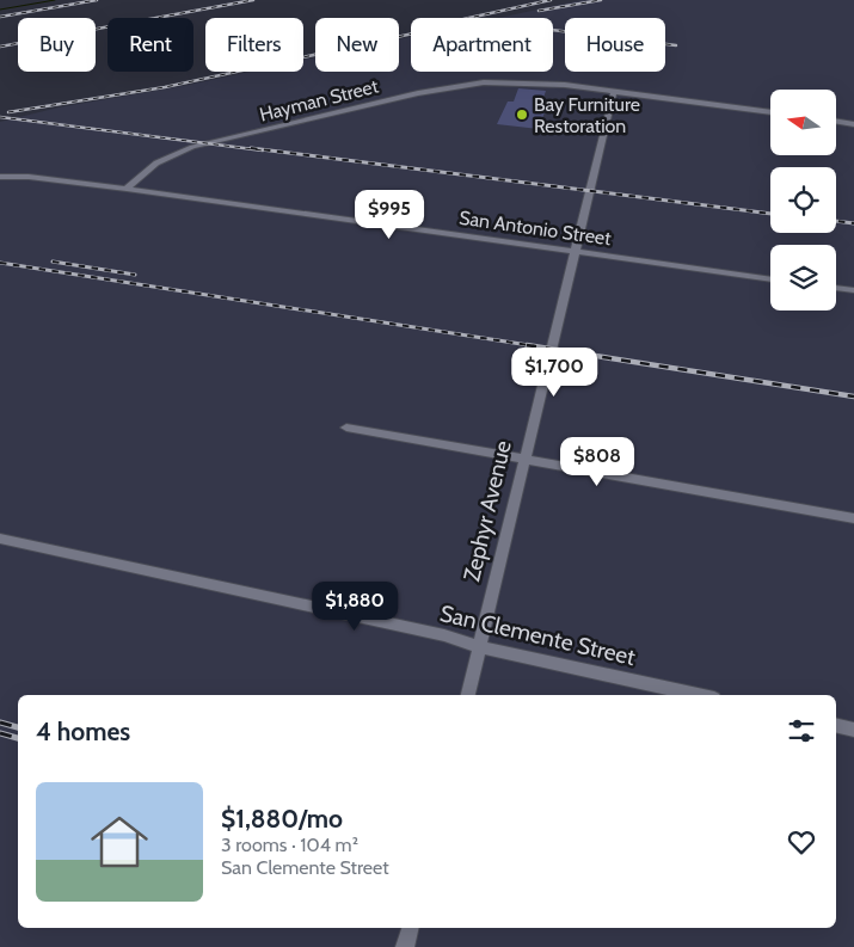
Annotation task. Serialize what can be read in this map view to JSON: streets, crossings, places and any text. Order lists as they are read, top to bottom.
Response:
{
  "streets": {
    "street": [
      "Hayman Street",
      "San Antonio Street",
      "Zephyr Avenue",
      "San Clemente Street"
    ]
  },
  "crossings": [
    ["Hayman Street", "San Antonio Street"],
    ["Hayman Street", "Zephyr Avenue"],
    ["San Antonio Street", "Zephyr Avenue"],
    ["Zephyr Avenue", "San Clemente Street"]
  ],
  "places": ["Bay Furniture Restoration"],
  "north": "left",
  "page": {
    "chip": [
      "Buy",
      "Rent",
      "Filters",
      "New",
      "Apartment",
      "House"
    ],
    "price": [
      "$995",
      "$1,700",
      "$808",
      "$1,880"
    ],
    "heading": "4 homes",
    "list": [
      {
        "name": "$1,880/mo",
        "note": "3 rooms · 104 m² · San Clemente Street"
      }
    ]
  }
}
